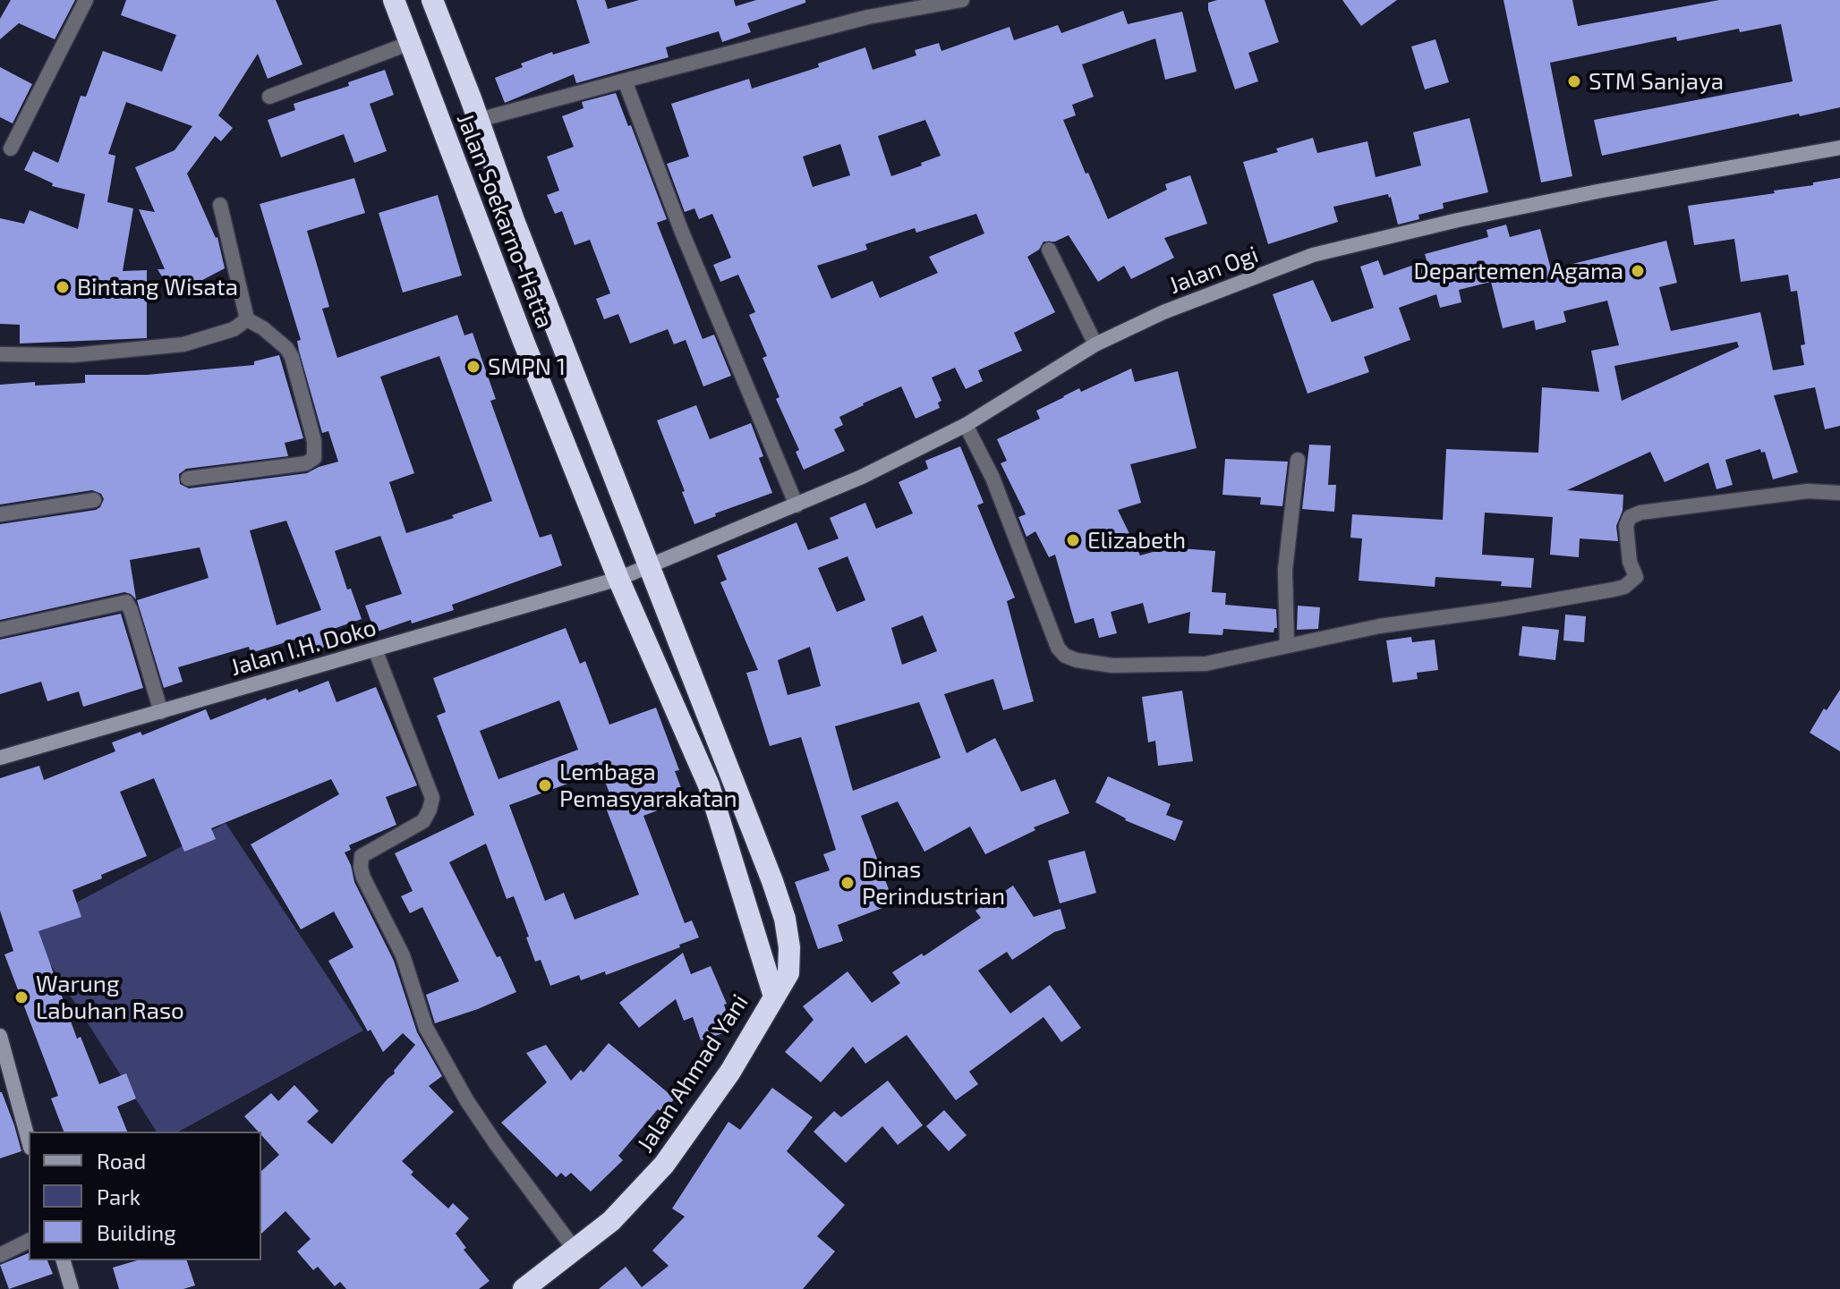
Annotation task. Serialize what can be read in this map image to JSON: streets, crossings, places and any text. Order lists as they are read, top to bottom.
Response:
{
  "streets": {
    "highway": ["Jalan Soekarno-Hatta", "Jalan Ahmad Yani"],
    "street": ["Jalan Ogi", "Jalan I.H. Doko"]
  },
  "crossings": [
    ["Jalan Soekarno-Hatta", "Jalan Ogi"],
    ["Jalan Soekarno-Hatta", "Jalan I.H. Doko"],
    ["Jalan Soekarno-Hatta", "Jalan Ahmad Yani"]
  ],
  "places": [
    "STM Sanjaya",
    "Departemen Agama",
    "Bintang Wisata",
    "SMPN 1",
    "Elizabeth",
    "Lembaga Pemasyarakatan",
    "Dinas Perindustrian",
    "Warung Labuhan Raso"
  ],
  "legend": ["Road", "Park", "Building"]
}
